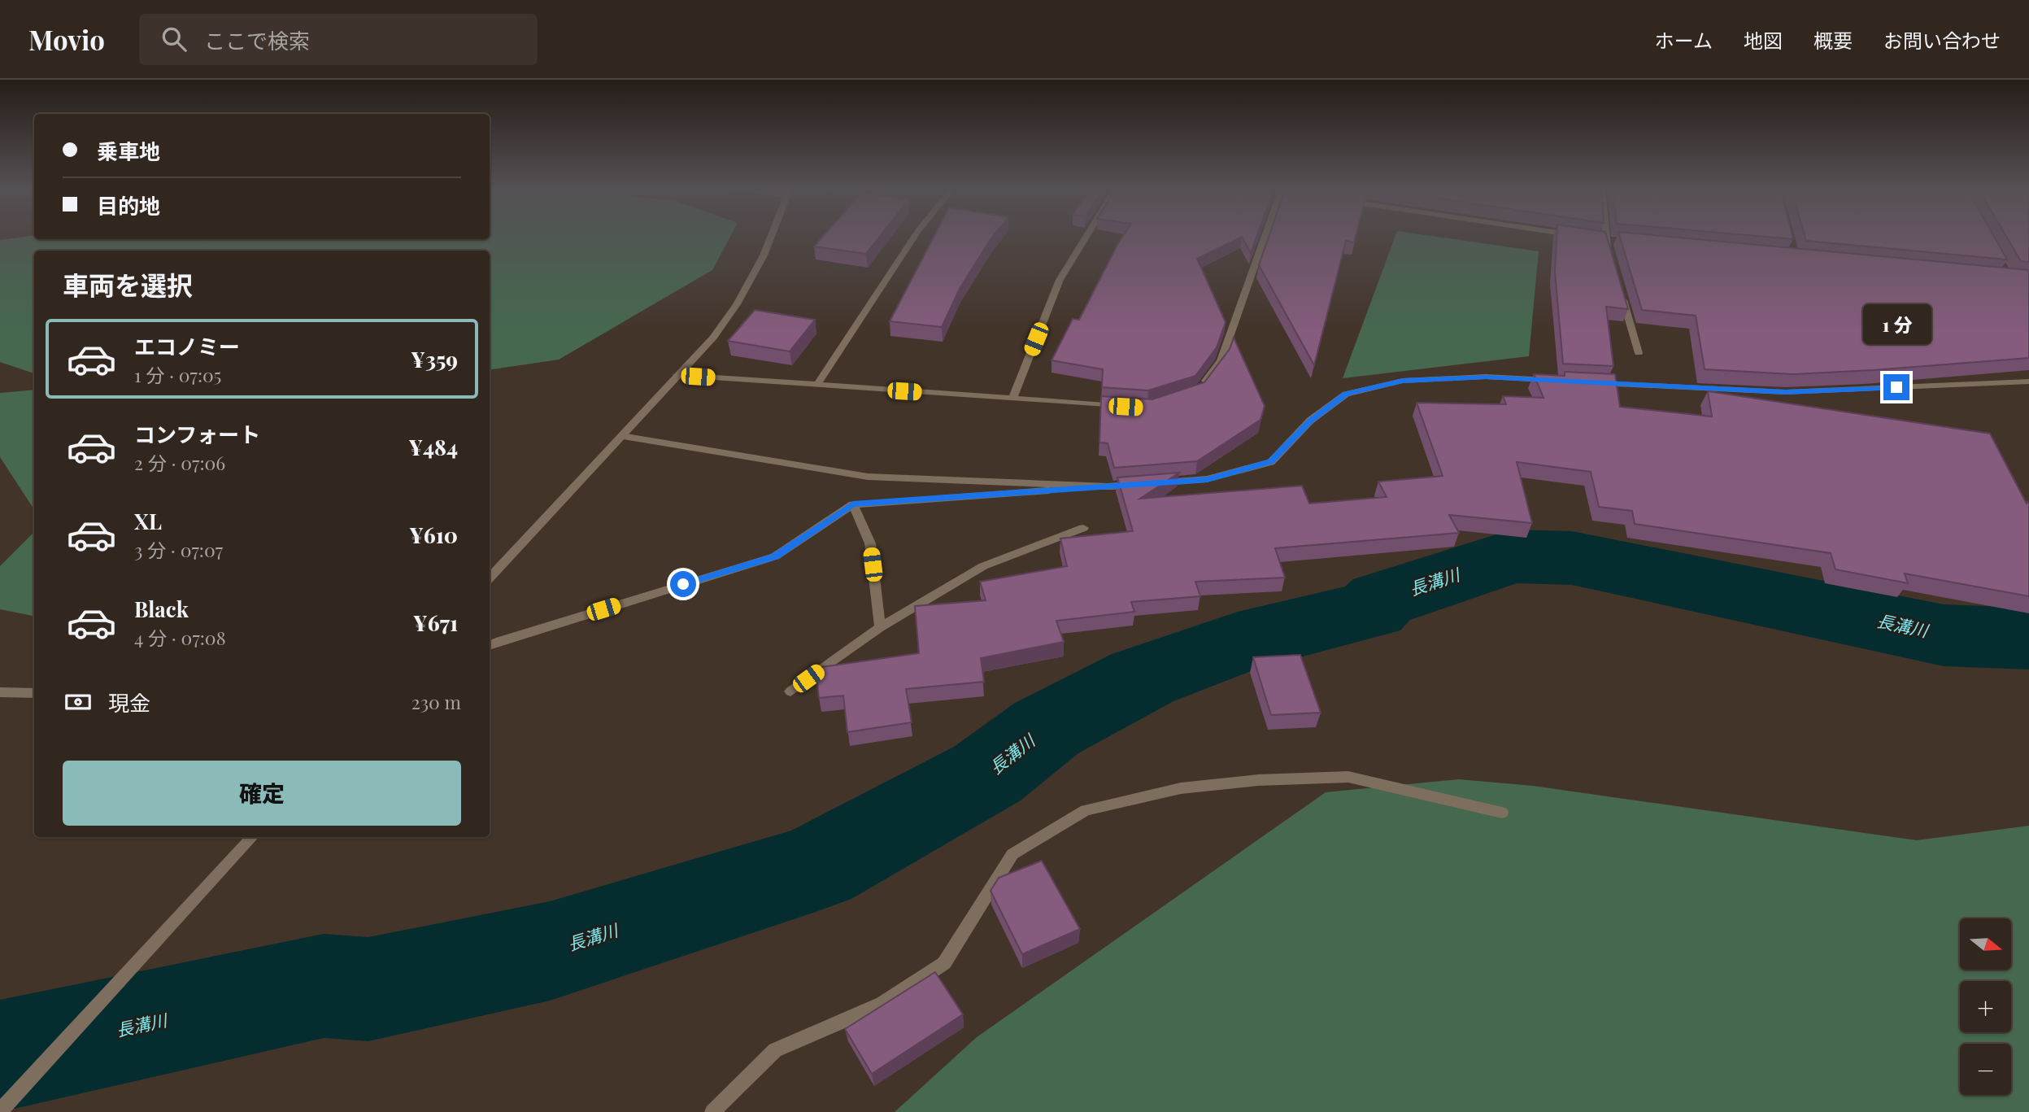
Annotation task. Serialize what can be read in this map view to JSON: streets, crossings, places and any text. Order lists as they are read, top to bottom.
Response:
{
  "water": ["長溝川"],
  "north": "right",
  "page": {
    "header": "Movio",
    "search": "ここで検索",
    "nav": [
      "ホーム",
      "地図",
      "概要",
      "お問い合わせ"
    ],
    "banner": ["乗車地", "目的地"],
    "heading": "車両を選択",
    "bubble": "1 分",
    "list": [
      {
        "name": "エコノミー",
        "note": "1 分 · 07:05",
        "value": "¥359"
      },
      {
        "name": "コンフォート",
        "note": "2 分 · 07:06",
        "value": "¥484"
      },
      {
        "name": "XL",
        "note": "3 分 · 07:07",
        "value": "¥610"
      },
      {
        "name": "Black",
        "note": "4 分 · 07:08",
        "value": "¥671"
      }
    ],
    "pay": ["現金", "230 m"],
    "buttons": "確定",
    "map_buttons": ["+", "−"]
  }
}
